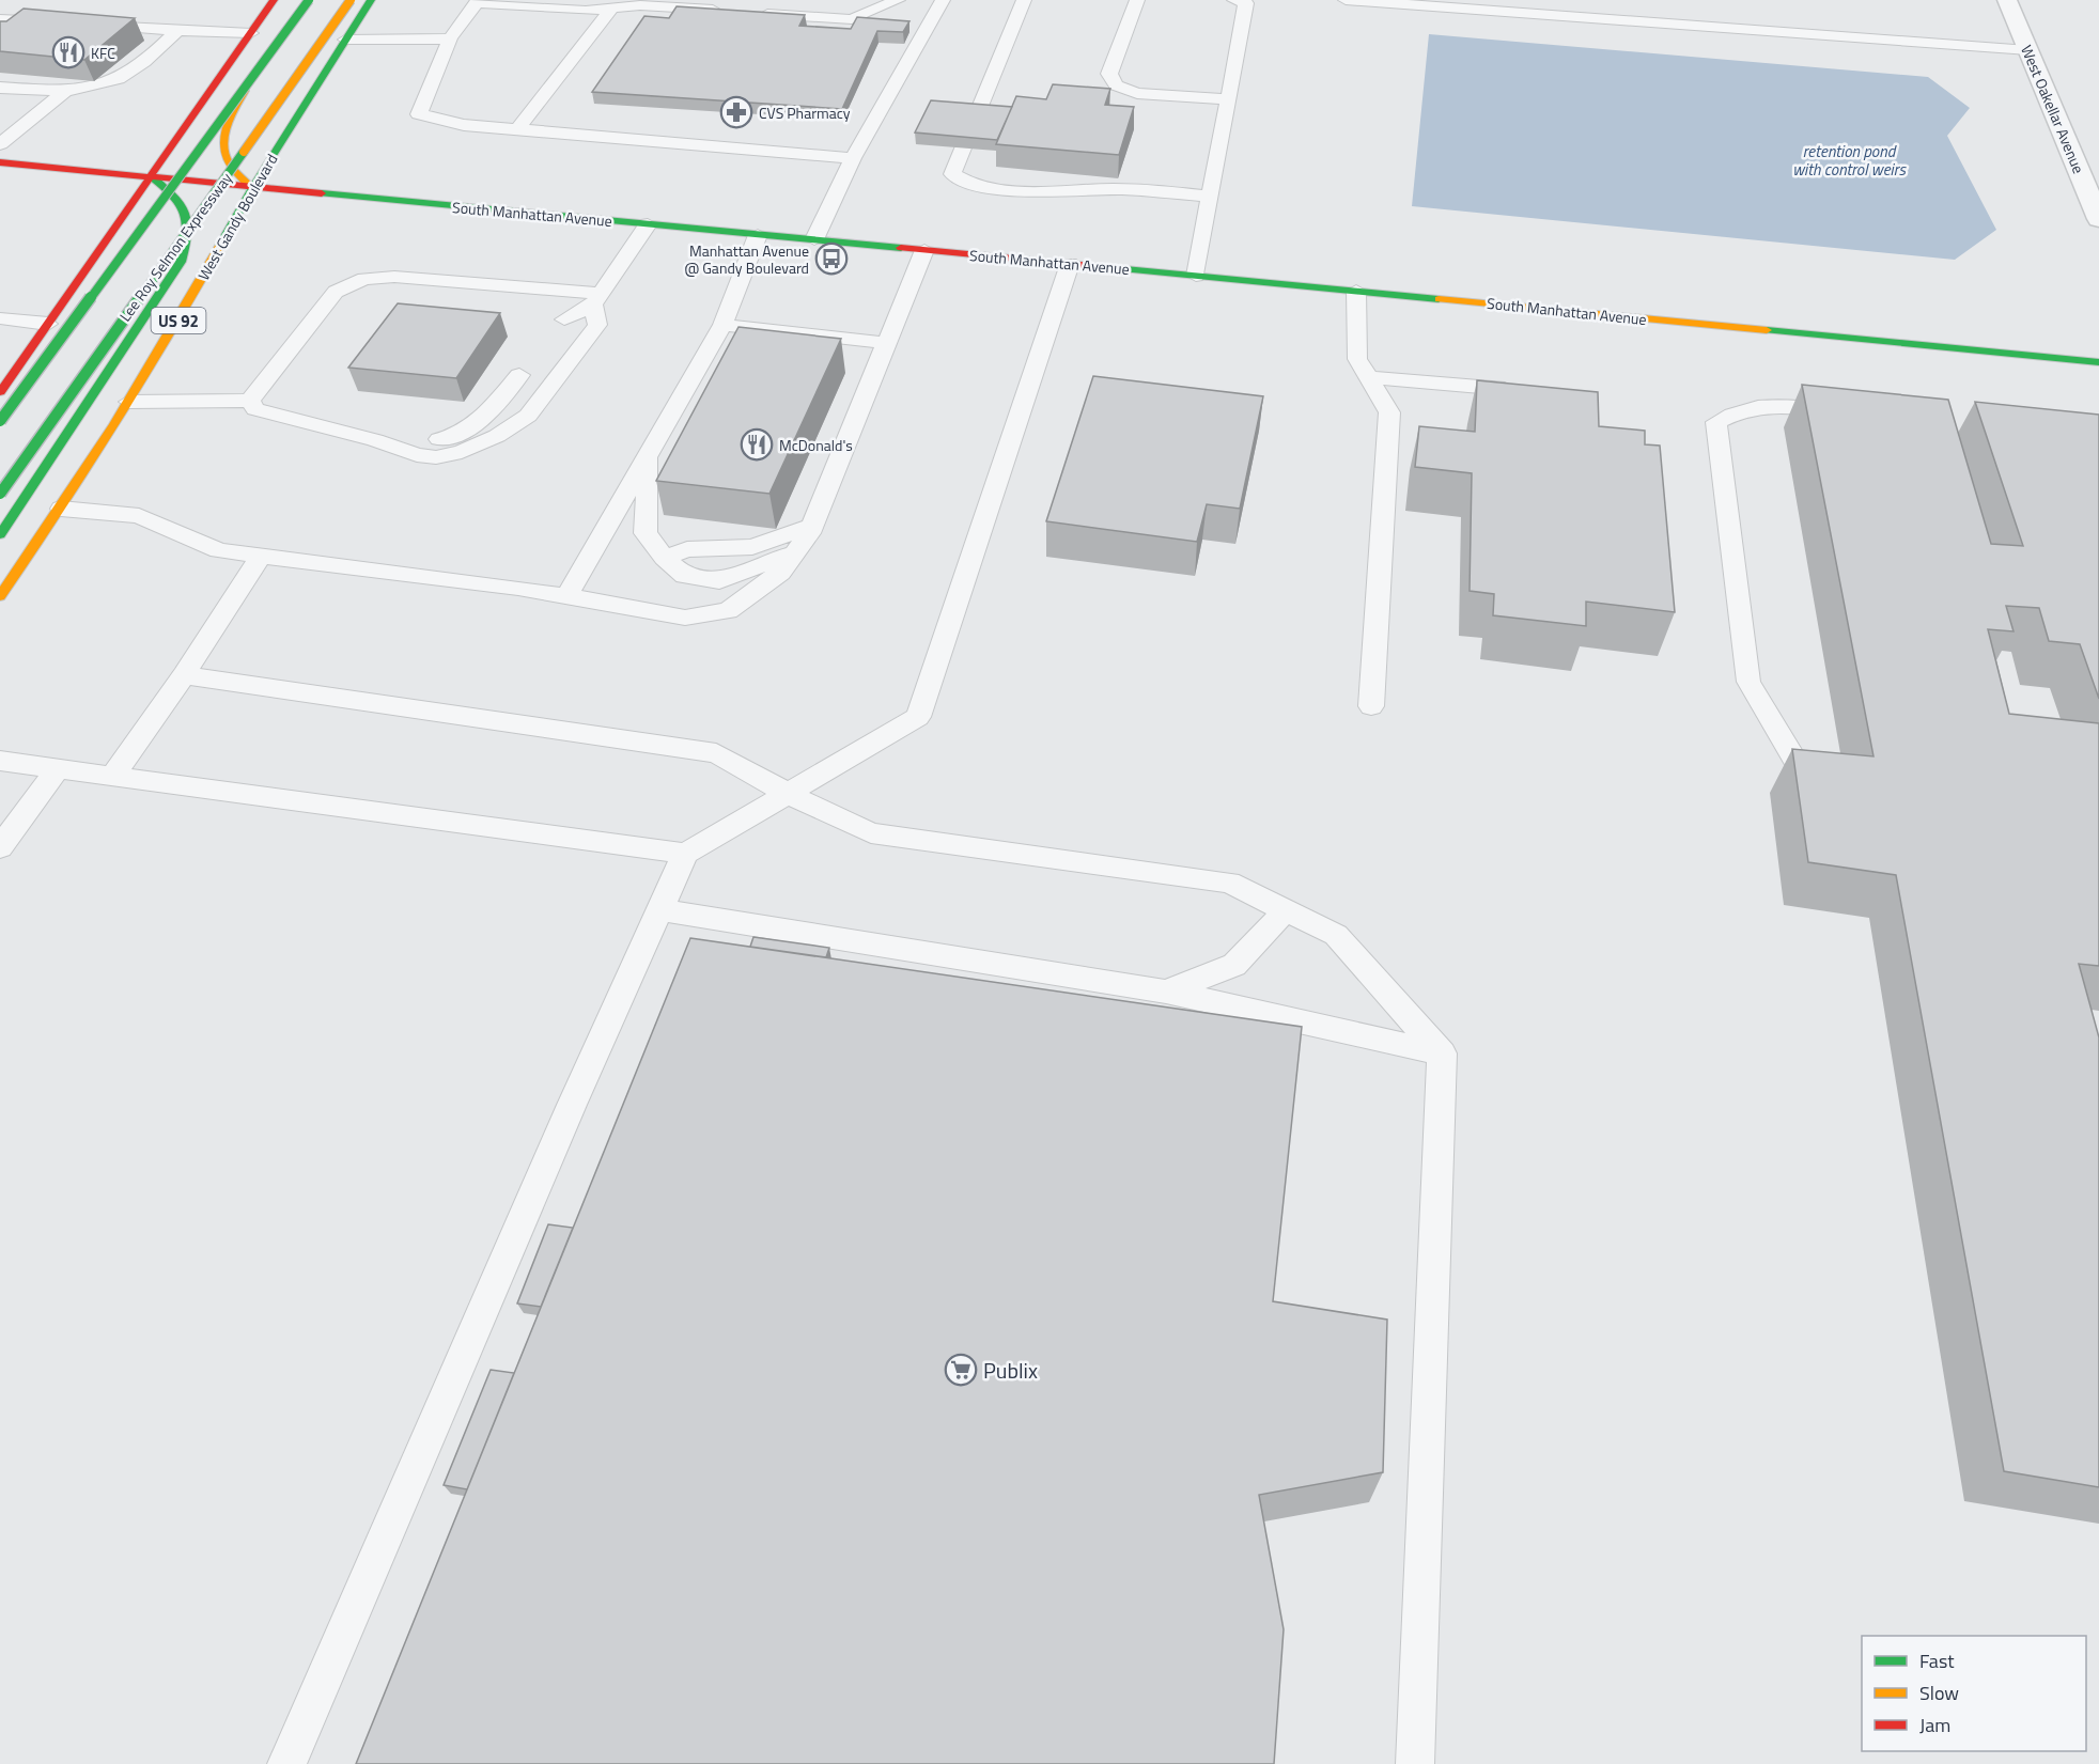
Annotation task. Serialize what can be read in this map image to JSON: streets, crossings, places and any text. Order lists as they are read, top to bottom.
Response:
{
  "streets": {
    "main road": [
      "South Manhattan Avenue",
      "West Gandy Boulevard",
      "Lee Roy Selmon Expressway",
      "US 92"
    ],
    "street": ["West Oakellar Avenue"]
  },
  "crossings": [
    ["South Manhattan Avenue", "West Gandy Boulevard"]
  ],
  "water": ["retention pond with control weirs"],
  "places": {
    "restaurant": ["KFC", "McDonald's"],
    "pharmacy": ["CVS Pharmacy"],
    "bus stop": ["Manhattan Avenue @ Gandy Boulevard"],
    "supermarket": ["Publix"]
  },
  "legend": ["Fast", "Slow", "Jam"]
}
